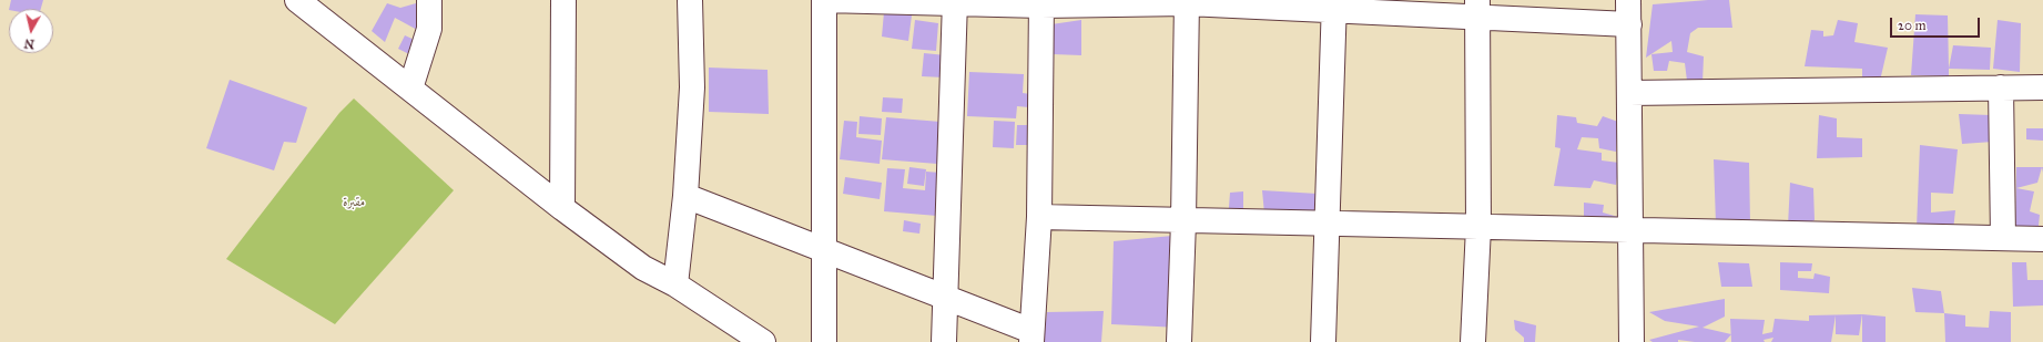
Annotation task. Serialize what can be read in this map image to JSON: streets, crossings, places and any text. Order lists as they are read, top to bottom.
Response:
{
  "parks": ["مقبرة"],
  "scale_bar": "20 m",
  "north": "bottom"
}
